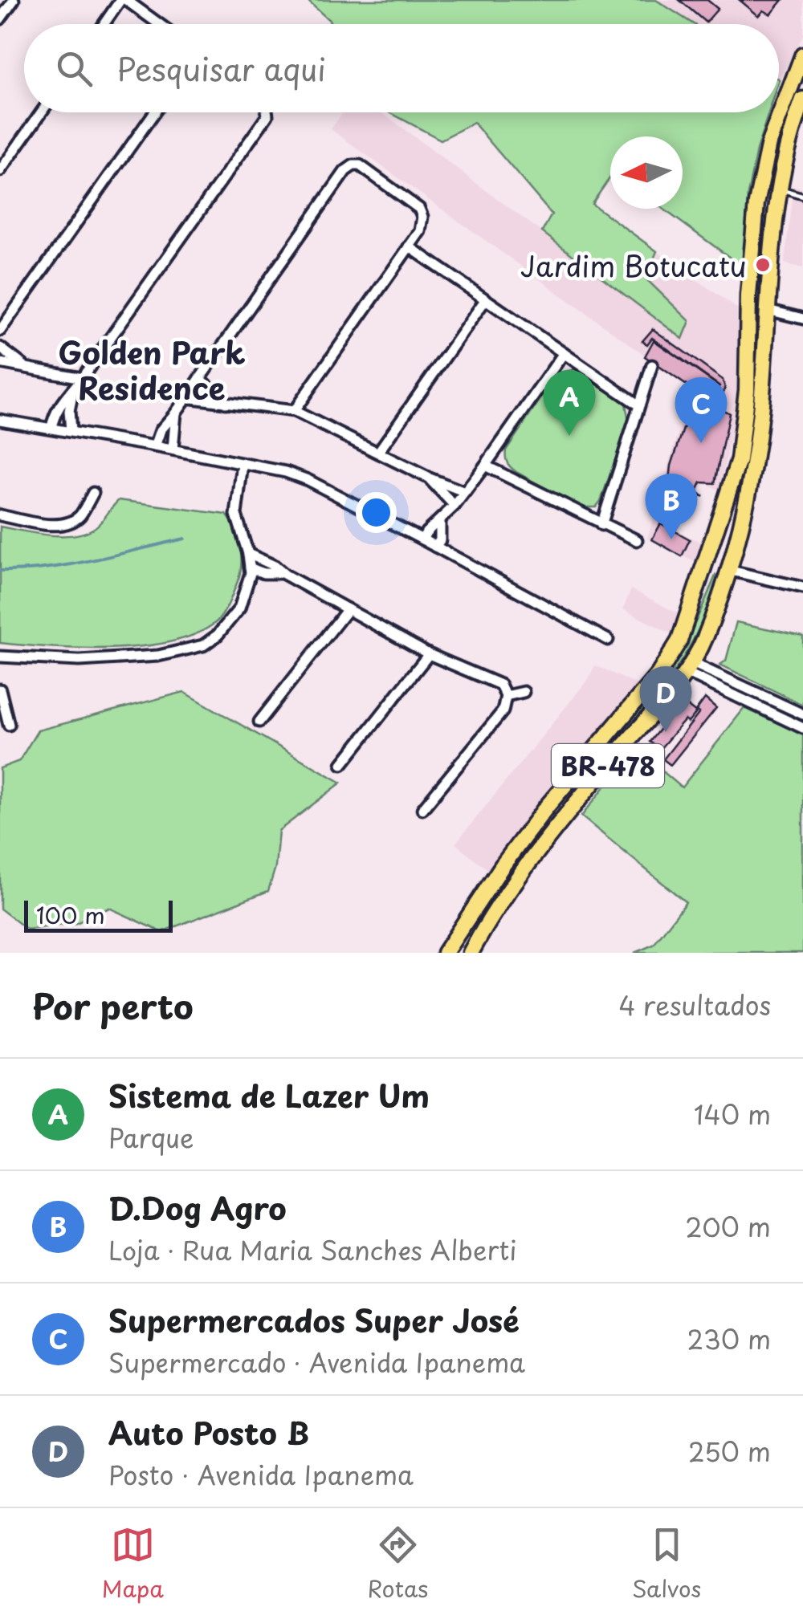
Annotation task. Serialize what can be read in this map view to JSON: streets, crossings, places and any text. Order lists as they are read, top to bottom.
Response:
{
  "streets": {
    "main road": ["BR-478"]
  },
  "districts": ["Golden Park Residence"],
  "places": ["Jardim Botucatu"],
  "scale_bar": "100 m",
  "north": "left",
  "page": {
    "search": "Pesquisar aqui",
    "pins": [
      "A",
      "C",
      "B",
      "D"
    ],
    "scale": "100 m",
    "heading": ["Por perto", "4 resultados"],
    "list": [
      {
        "mark": "A",
        "name": "Sistema de Lazer Um",
        "note": "Parque",
        "value": "140 m"
      },
      {
        "mark": "B",
        "name": "D.Dog Agro",
        "note": "Loja · Rua Maria Sanches Alberti",
        "value": "200 m"
      },
      {
        "mark": "C",
        "name": "Supermercados Super José",
        "note": "Supermercado · Avenida Ipanema",
        "value": "230 m"
      },
      {
        "mark": "D",
        "name": "Auto Posto B",
        "note": "Posto · Avenida Ipanema",
        "value": "250 m"
      }
    ],
    "nav": ["Mapa", "Rotas", "Salvos"]
  }
}
